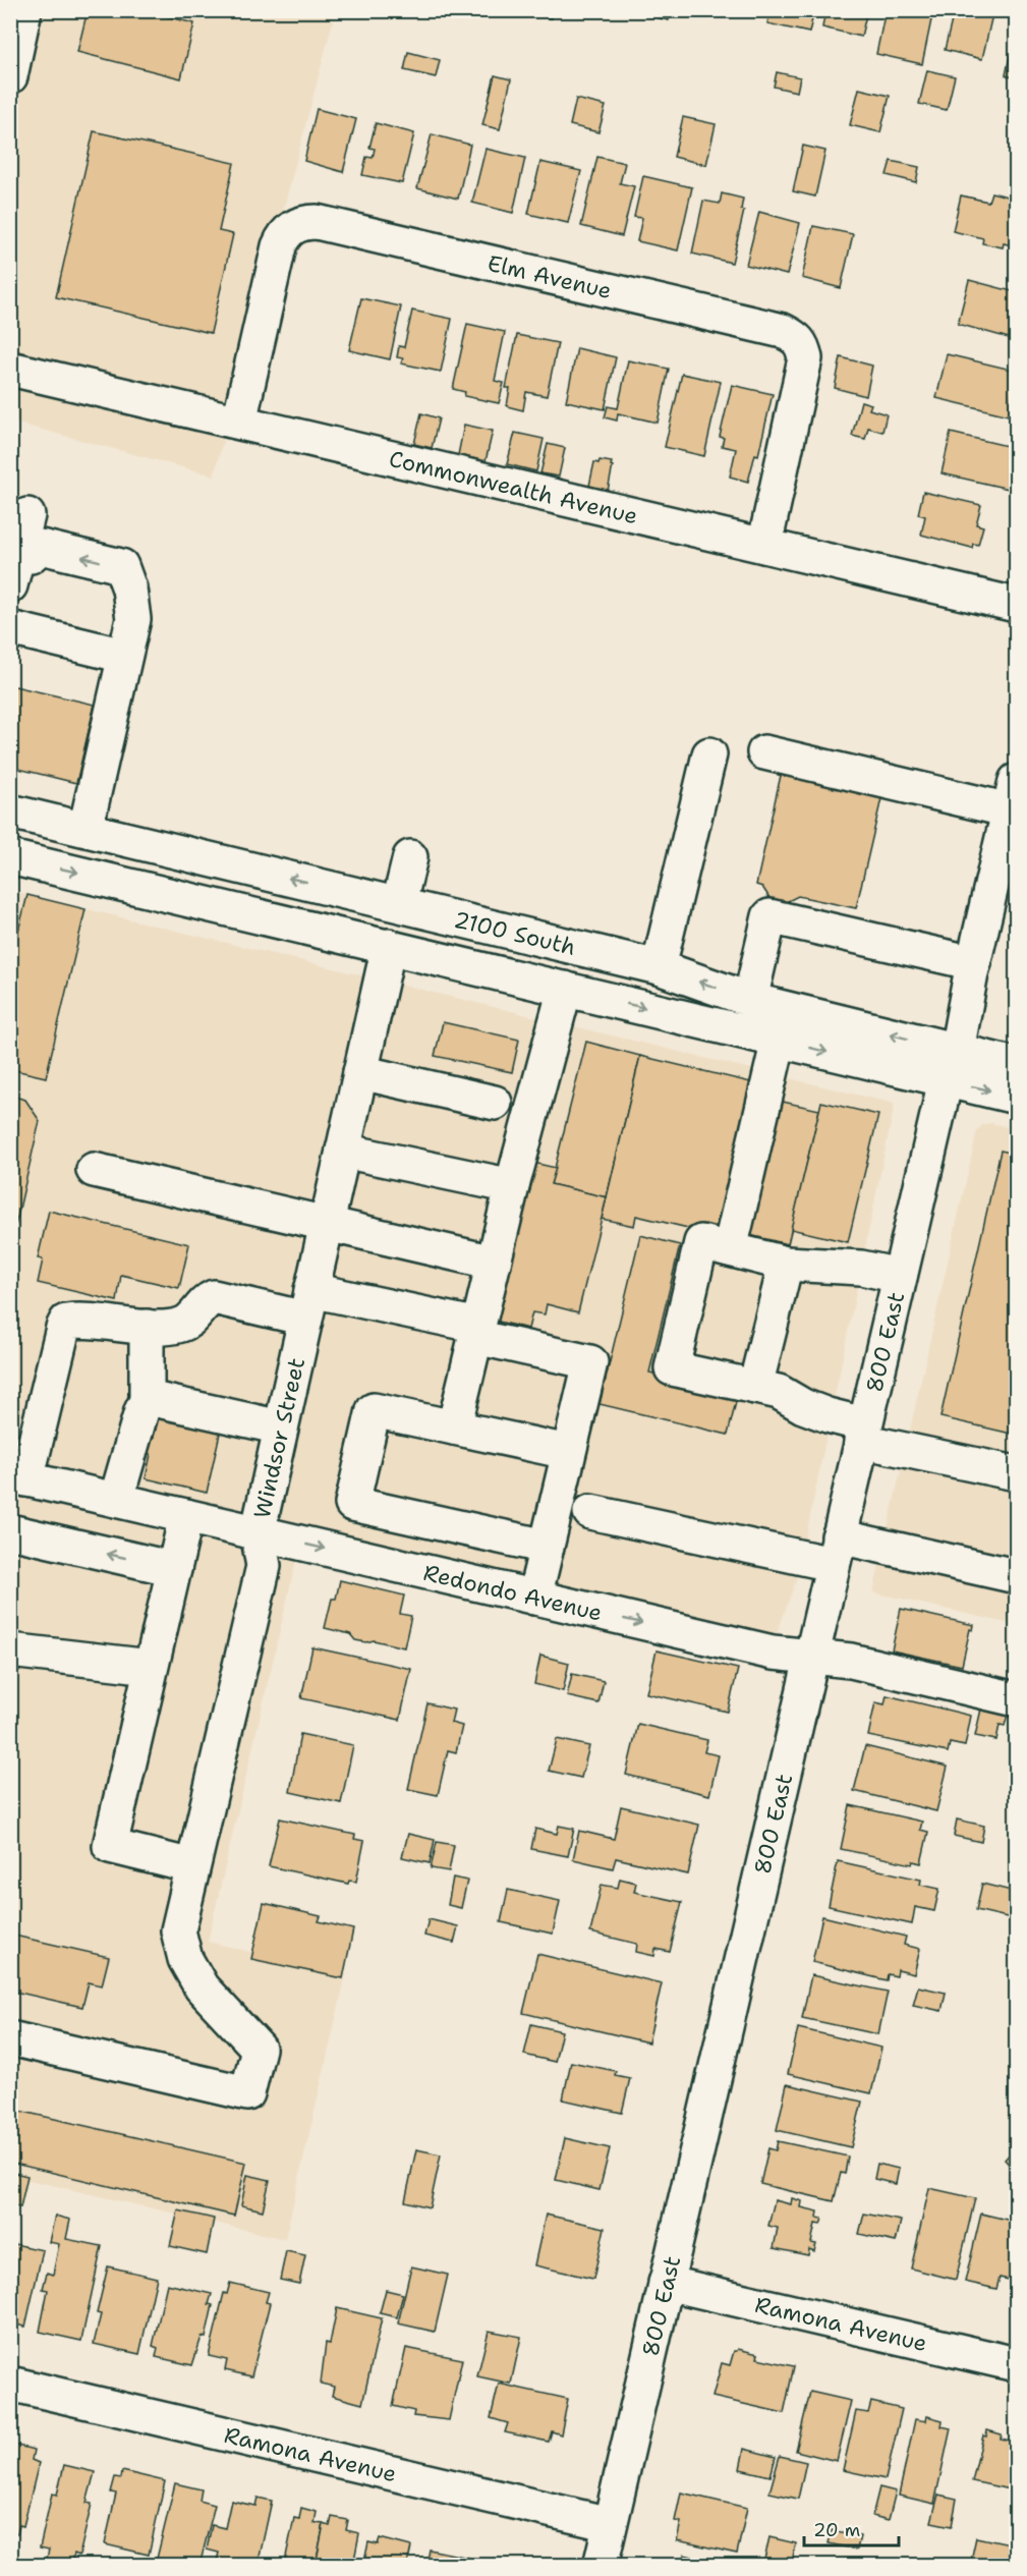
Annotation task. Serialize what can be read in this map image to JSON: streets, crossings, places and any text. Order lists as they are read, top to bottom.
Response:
{
  "streets": {
    "street": [
      "Elm Avenue",
      "Commonwealth Avenue",
      "2100 South",
      "800 East",
      "Windsor Street",
      "Redondo Avenue",
      "Ramona Avenue"
    ]
  },
  "crossings": [
    ["Elm Avenue", "Commonwealth Avenue"],
    ["2100 South", "800 East"],
    ["2100 South", "Windsor Street"],
    ["800 East", "Redondo Avenue"],
    ["800 East", "Ramona Avenue"],
    ["Windsor Street", "Redondo Avenue"]
  ],
  "scale_bar": "20 m"
}
